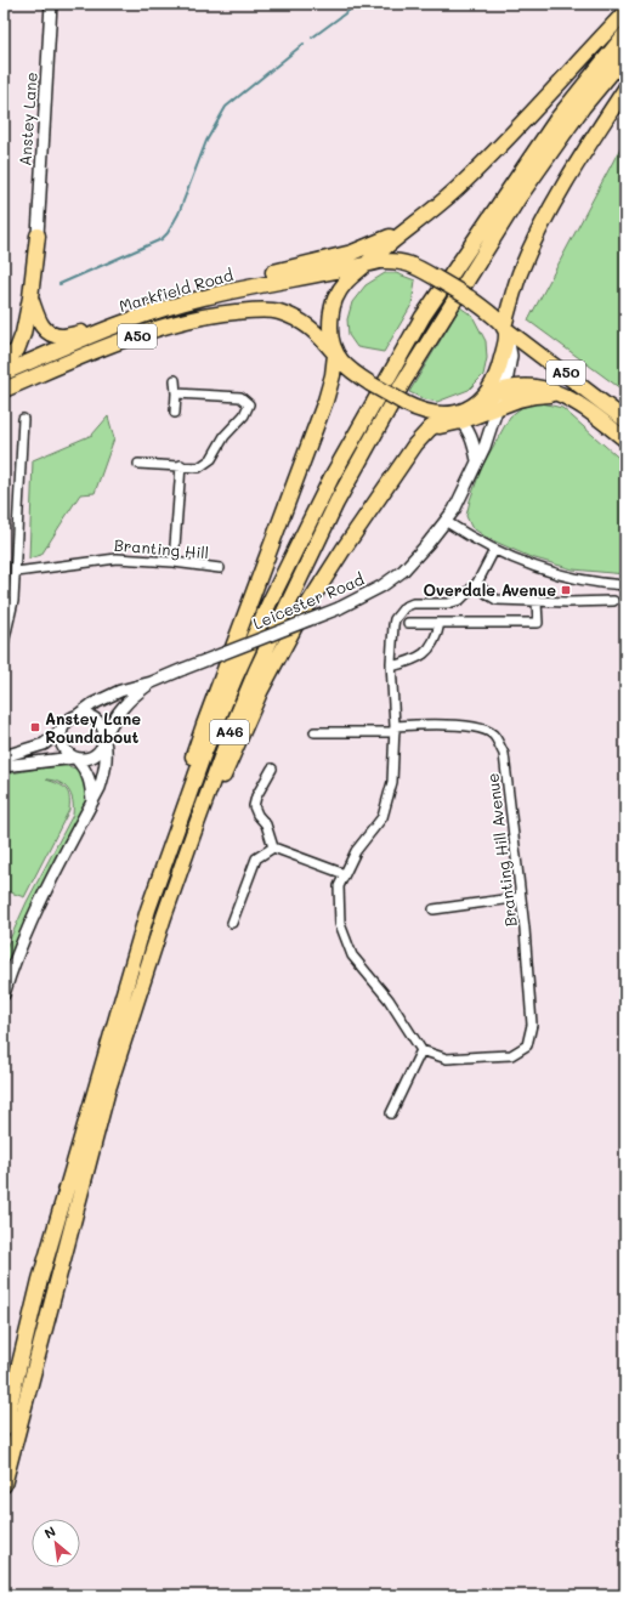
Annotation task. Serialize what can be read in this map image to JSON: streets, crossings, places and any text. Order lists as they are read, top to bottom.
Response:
{
  "streets": {
    "highway": ["Markfield Road", "A50", "A46"],
    "street": [
      "Anstey Lane",
      "Branting Hill",
      "Leicester Road",
      "Branting Hill Avenue"
    ]
  },
  "crossings": [
    ["Markfield Road", "A50"],
    ["Markfield Road", "Leicester Road"],
    ["A50", "Leicester Road"]
  ],
  "places": {
    "transit": ["Overdale Avenue", "Anstey Lane Roundabout"]
  },
  "north": "top left"
}
